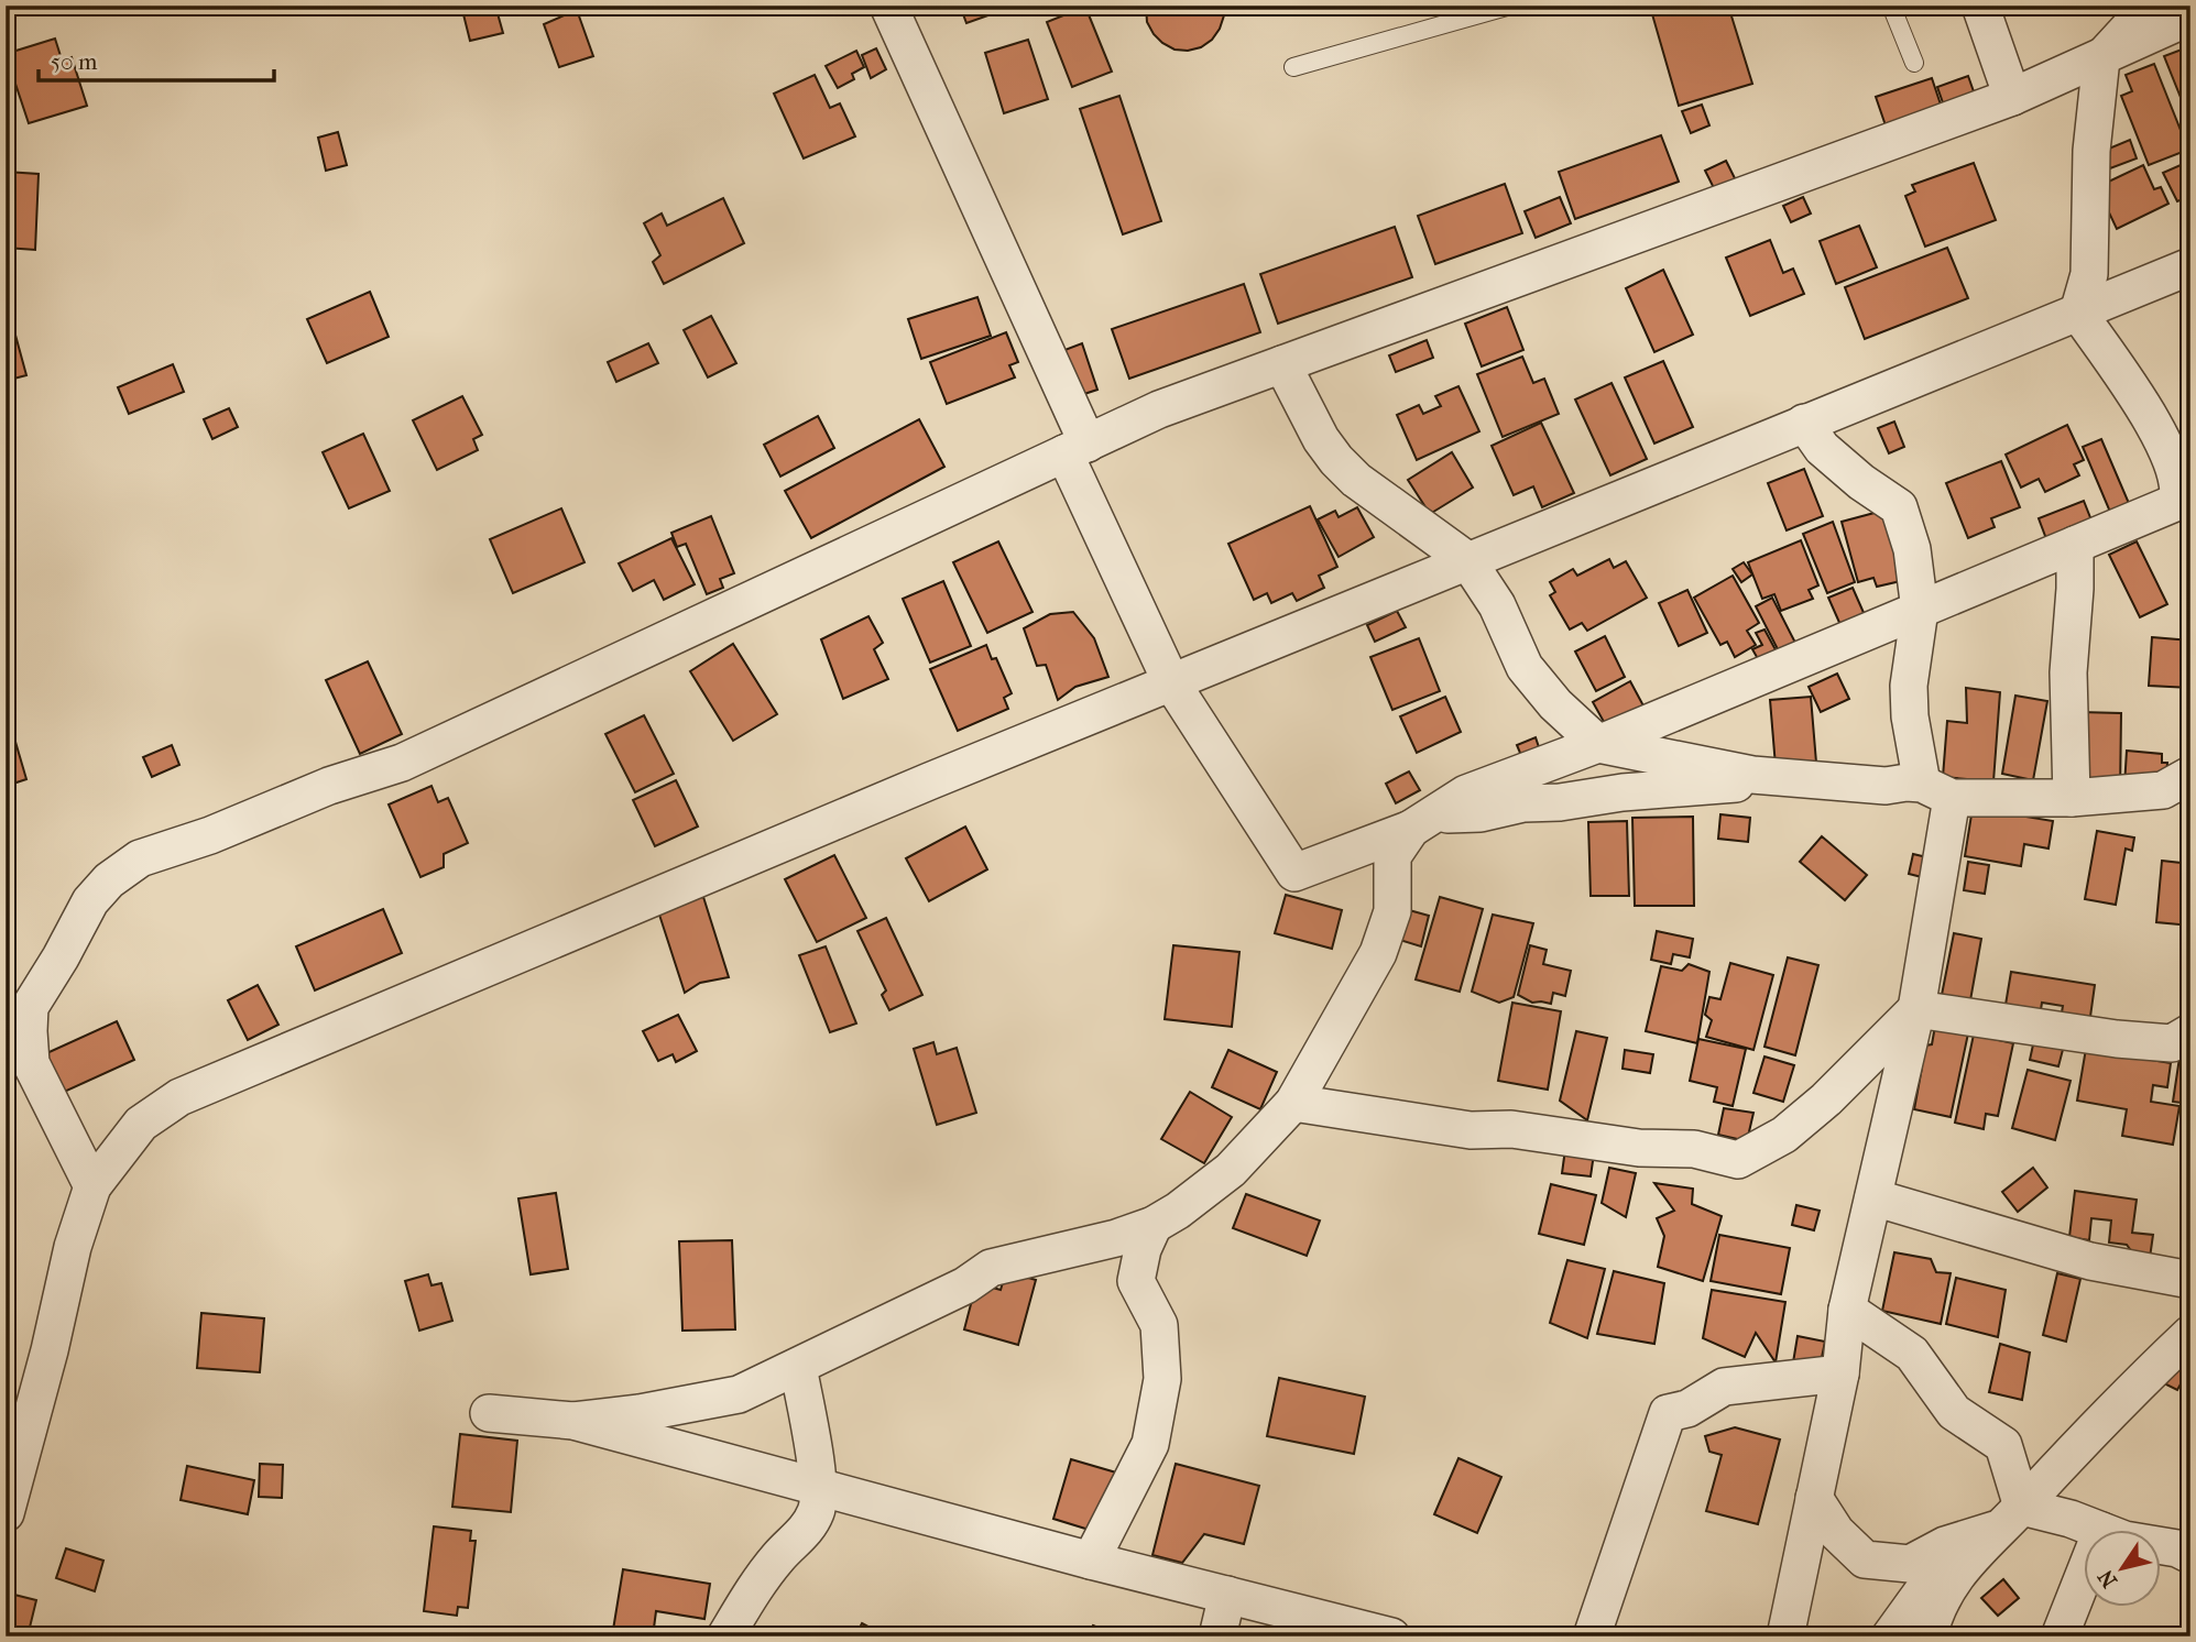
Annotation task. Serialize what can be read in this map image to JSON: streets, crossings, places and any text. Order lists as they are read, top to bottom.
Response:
{
  "scale_bar": "50 m",
  "north": "bottom left"
}
